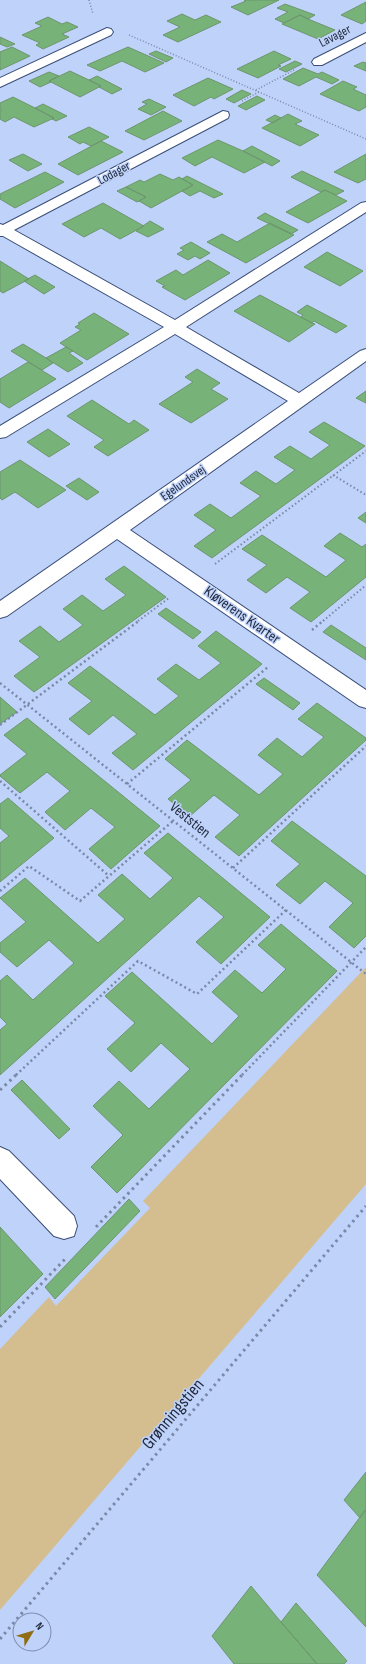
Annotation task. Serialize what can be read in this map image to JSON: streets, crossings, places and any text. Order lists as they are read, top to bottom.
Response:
{
  "streets": {
    "street": [
      "Lavager",
      "Lodager",
      "Egelundsvej",
      "Kløverens Kvarter"
    ],
    "path": ["Veststien", "Grønningstien"]
  },
  "crossings": [
    ["Lodager", "Egelundsvej"],
    ["Egelundsvej", "Kløverens Kvarter"]
  ],
  "north": "top right"
}
